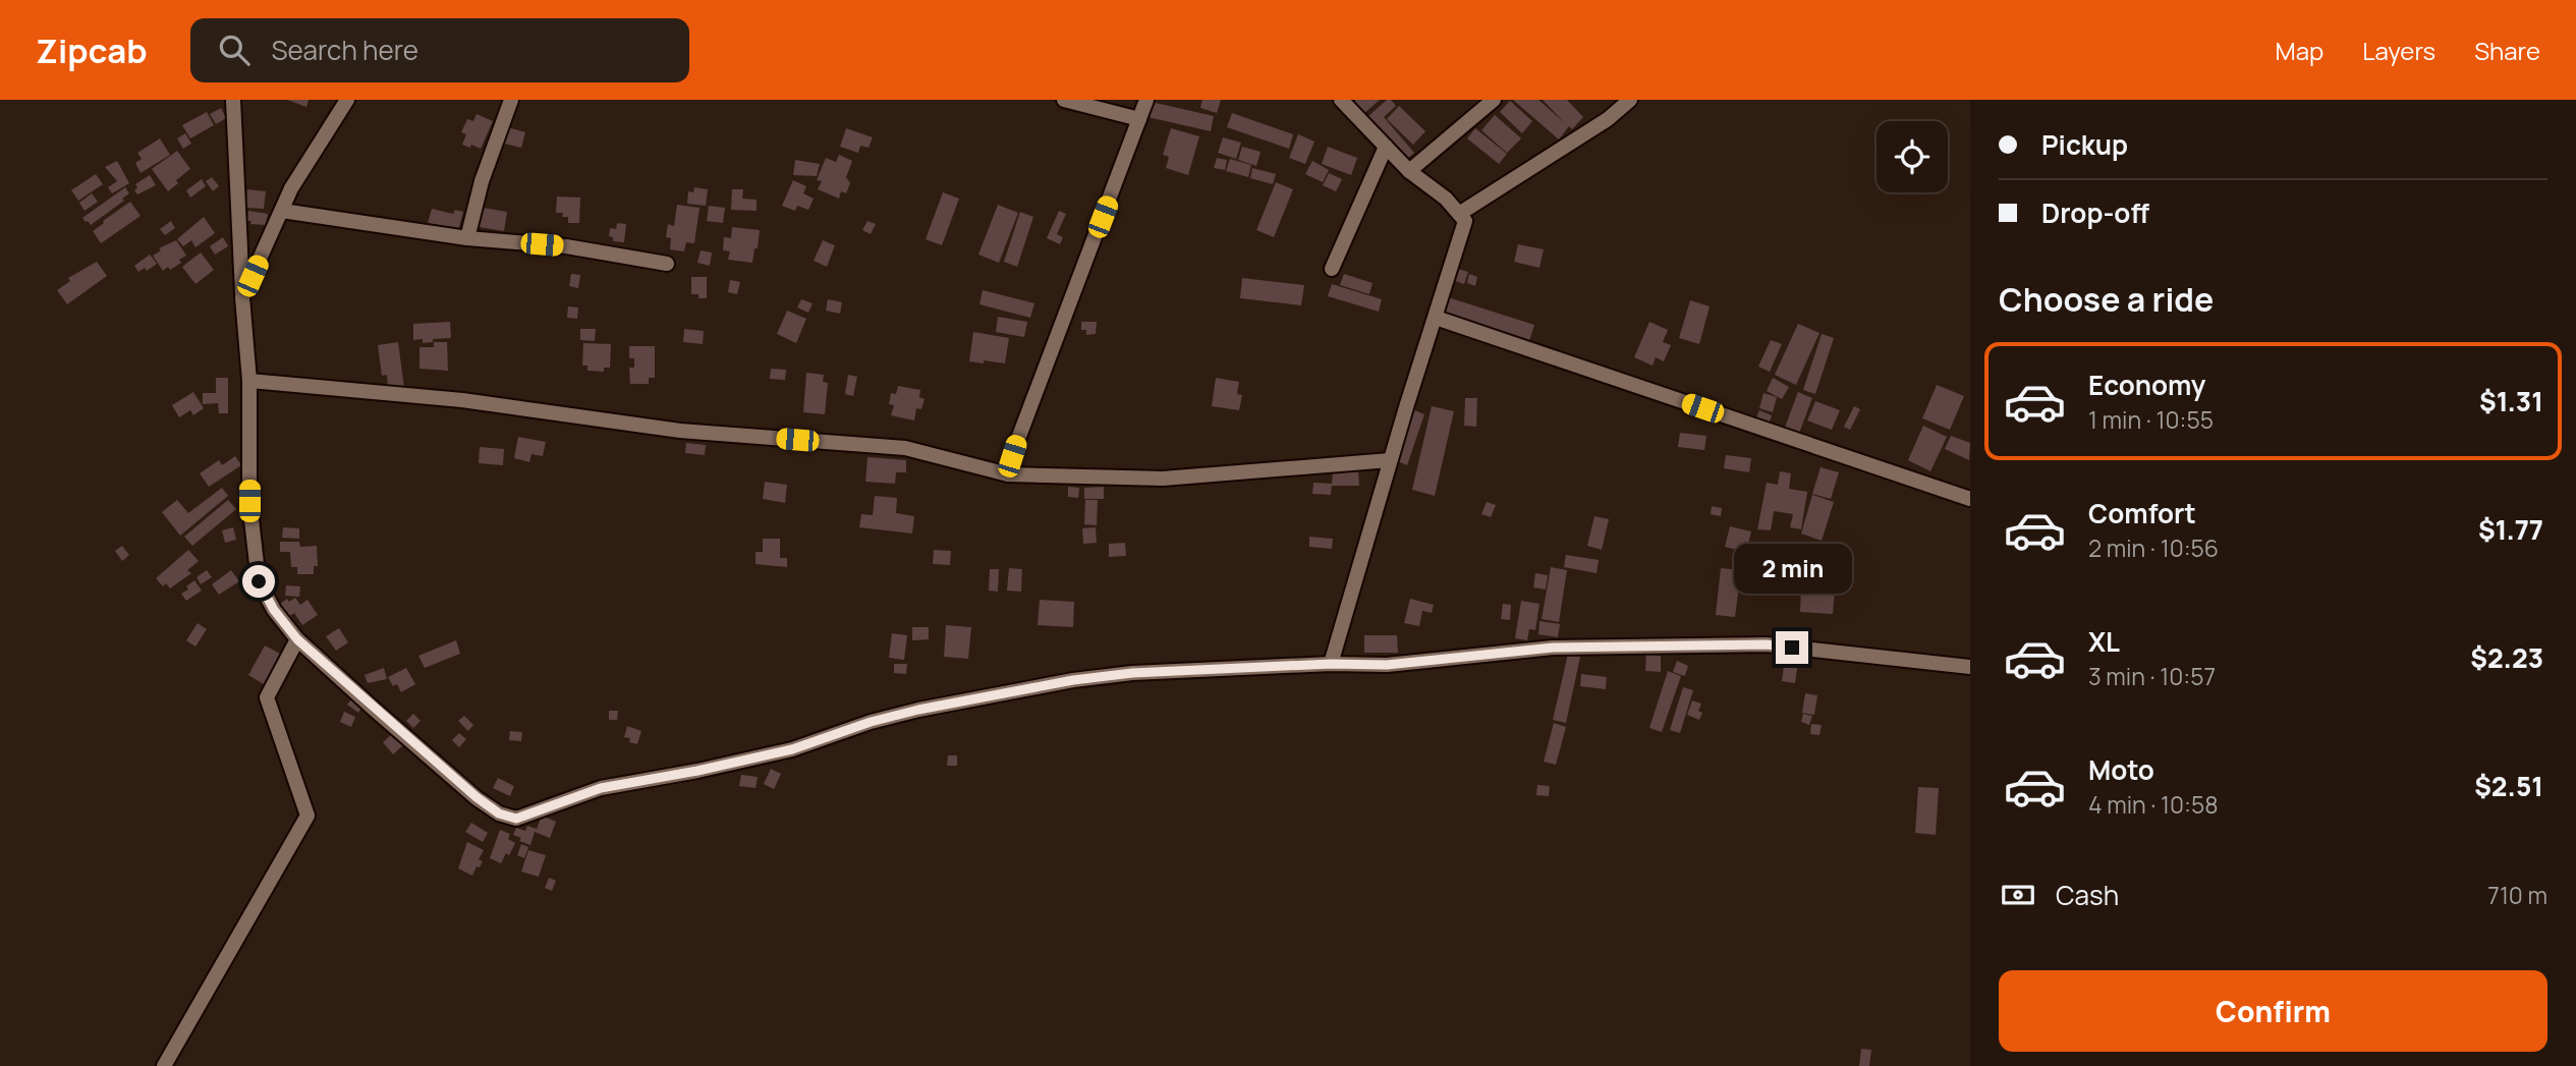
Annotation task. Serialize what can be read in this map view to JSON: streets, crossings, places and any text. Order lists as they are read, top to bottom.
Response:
{
  "page": {
    "header": "Zipcab",
    "search": "Search here",
    "nav": ["Map", "Layers", "Share"],
    "banner": ["Pickup", "Drop-off"],
    "heading": "Choose a ride",
    "list": [
      {
        "name": "Economy",
        "note": "1 min · 10:55",
        "value": "$1.31"
      },
      {
        "name": "Comfort",
        "note": "2 min · 10:56",
        "value": "$1.77"
      },
      {
        "name": "XL",
        "note": "3 min · 10:57",
        "value": "$2.23"
      },
      {
        "name": "Moto",
        "note": "4 min · 10:58",
        "value": "$2.51"
      }
    ],
    "bubble": "2 min",
    "pay": ["Cash", "710 m"],
    "buttons": "Confirm"
  }
}
